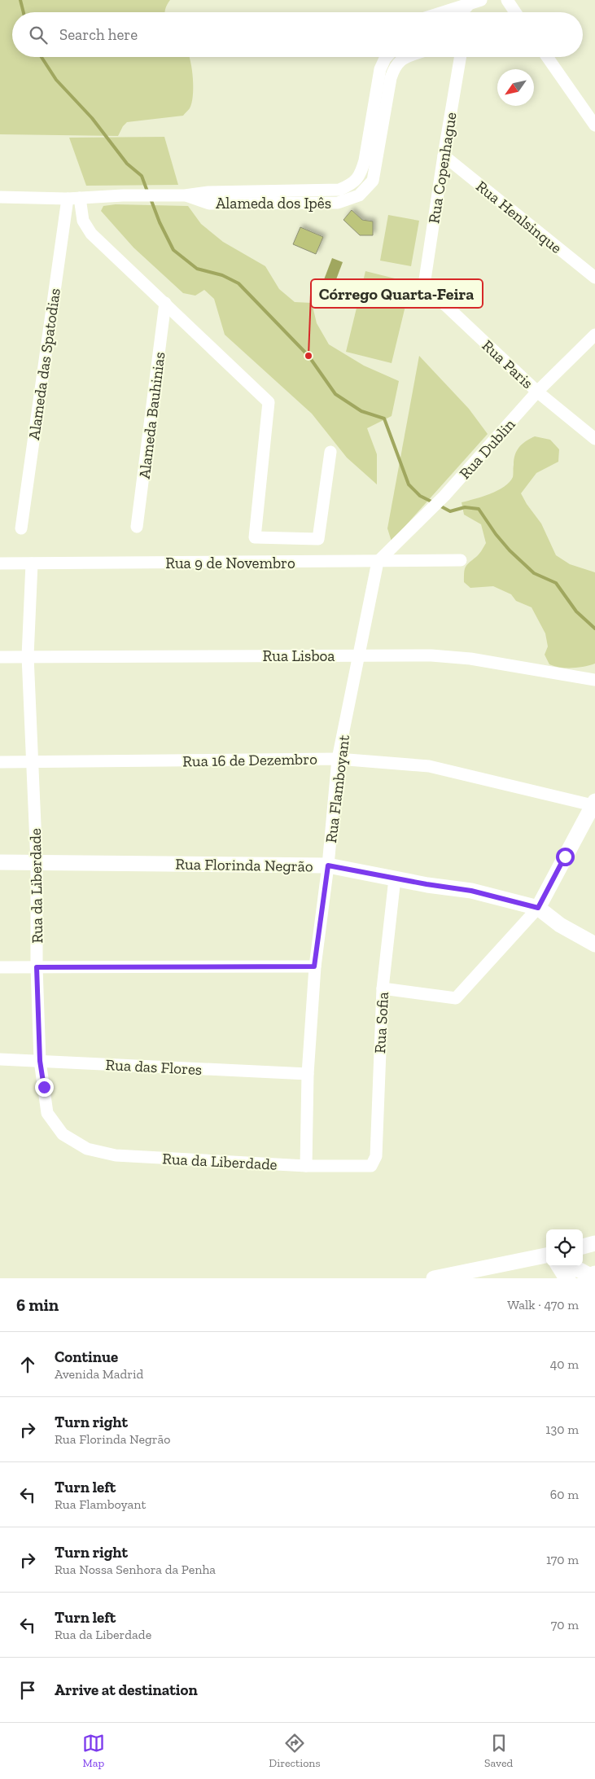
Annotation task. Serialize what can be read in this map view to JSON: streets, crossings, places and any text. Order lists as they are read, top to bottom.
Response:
{
  "streets": {
    "street": [
      "Rua Copenhague",
      "Alameda dos Ipês",
      "Rua Henlsinque",
      "Alameda das Spatodias",
      "Rua Paris",
      "Alameda Bauhinias",
      "Rua Dublin",
      "Rua 9 de Novembro",
      "Rua Lisboa",
      "Rua 16 de Dezembro",
      "Rua Flamboyant",
      "Rua Florinda Negrão",
      "Rua da Liberdade",
      "Rua Sofia",
      "Rua das Flores"
    ]
  },
  "crossings": [
    ["Rua Copenhague", "Rua Henlsinque"],
    ["Rua Copenhague", "Rua Paris"],
    ["Alameda dos Ipês", "Alameda das Spatodias"],
    ["Rua Paris", "Rua Dublin"],
    ["Rua Dublin", "Rua 9 de Novembro"],
    ["Rua Dublin", "Rua Flamboyant"],
    ["Rua 9 de Novembro", "Rua Flamboyant"],
    ["Rua 9 de Novembro", "Rua da Liberdade"],
    ["Rua Lisboa", "Rua Flamboyant"],
    ["Rua Lisboa", "Rua da Liberdade"],
    ["Rua 16 de Dezembro", "Rua Flamboyant"],
    ["Rua 16 de Dezembro", "Rua da Liberdade"],
    ["Rua Flamboyant", "Rua Florinda Negrão"],
    ["Rua Flamboyant", "Rua da Liberdade"],
    ["Rua Flamboyant", "Rua das Flores"],
    ["Rua Florinda Negrão", "Rua da Liberdade"],
    ["Rua Florinda Negrão", "Rua Sofia"],
    ["Rua da Liberdade", "Rua Sofia"],
    ["Rua da Liberdade", "Rua das Flores"]
  ],
  "places": ["Córrego Quarta-Feira"],
  "north": "bottom left",
  "page": {
    "search": "Search here",
    "heading": ["6 min", "Walk · 470 m"],
    "list": [
      ["Continue", "Avenida Madrid", "40 m"],
      ["Turn right", "Rua Florinda Negrão", "130 m"],
      ["Turn left", "Rua Flamboyant", "60 m"],
      ["Turn right", "Rua Nossa Senhora da Penha", "170 m"],
      ["Turn left", "Rua da Liberdade", "70 m"],
      "Arrive at destination"
    ],
    "nav": ["Map", "Directions", "Saved"]
  }
}
